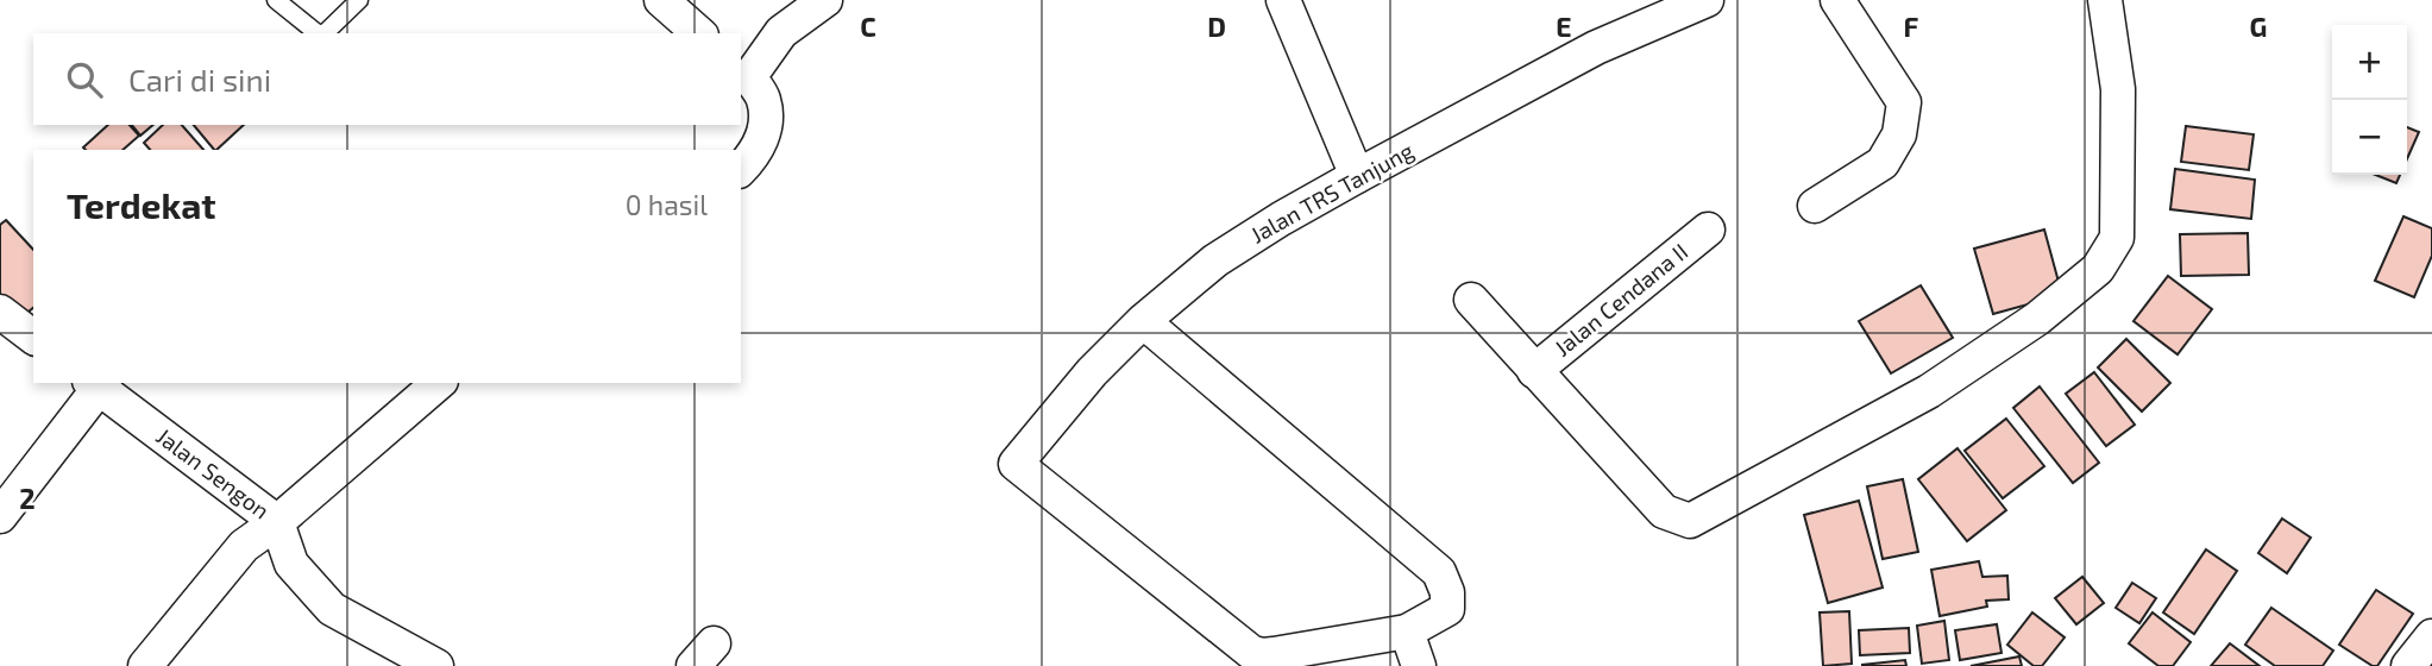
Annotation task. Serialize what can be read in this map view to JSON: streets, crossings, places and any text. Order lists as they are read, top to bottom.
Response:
{
  "streets": {
    "street": ["Jalan TRS Tanjung", "Jalan Cendana II", "Jalan Sengon"]
  },
  "page": {
    "map_buttons": ["+", "−"],
    "search": "Cari di sini",
    "heading": ["Terdekat", "0 hasil"]
  },
  "grid": {
    "columns": [
      "C",
      "D",
      "E",
      "F",
      "G"
    ],
    "rows": ["2"]
  }
}
